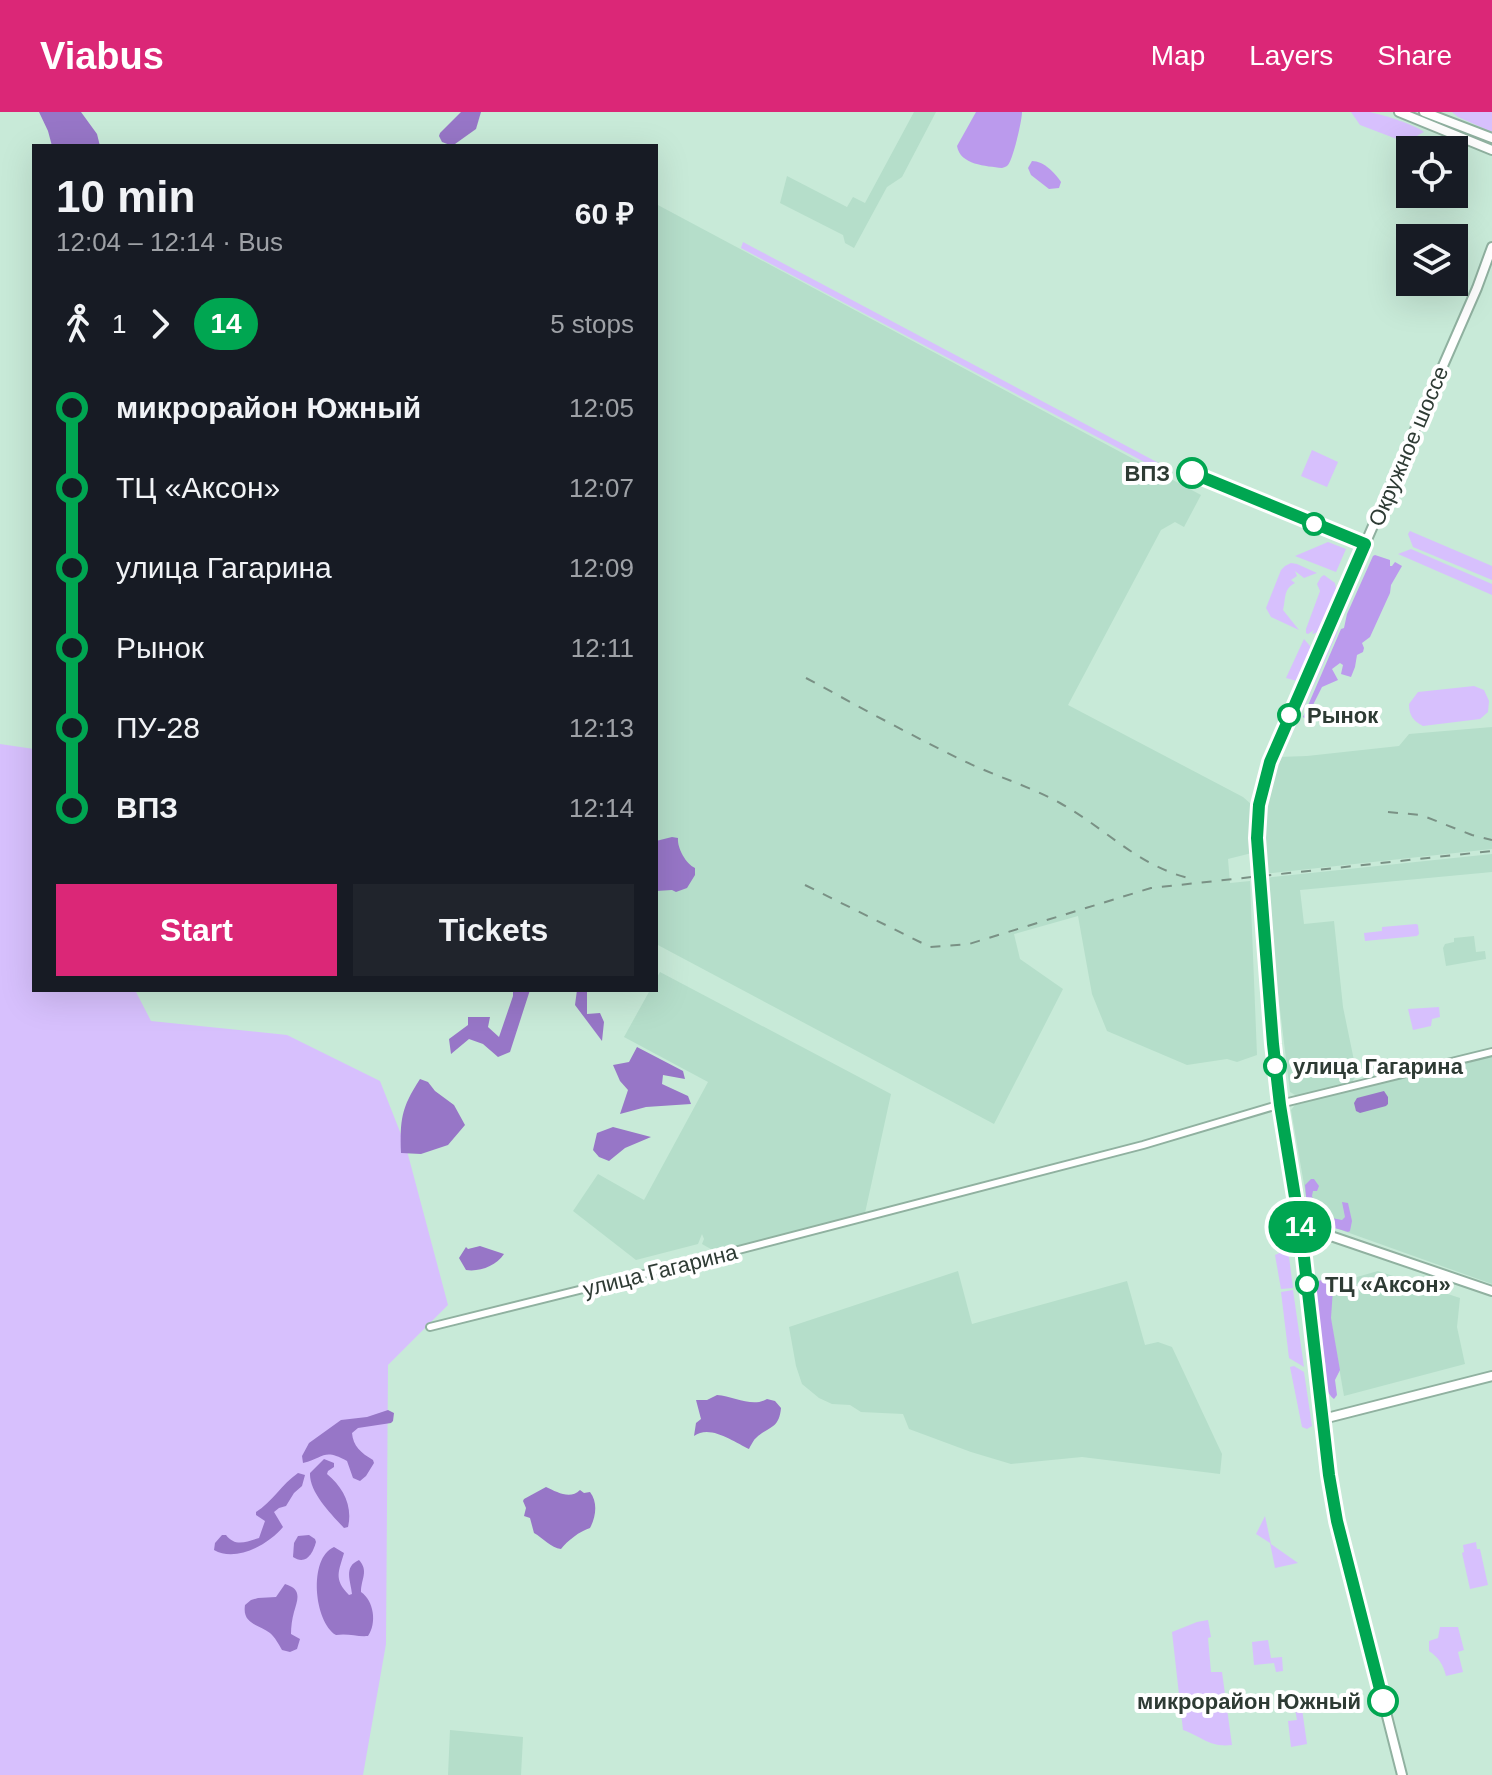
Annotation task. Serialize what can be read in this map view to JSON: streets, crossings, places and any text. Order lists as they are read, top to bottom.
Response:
{
  "streets": {
    "main road": ["Окружное шоссе"],
    "street": ["улица Гагарина"]
  },
  "crossings": [
    ["Окружное шоссе", "улица Гагарина"]
  ],
  "places": [
    "ВПЗ",
    "Рынок",
    "улица Гагарина",
    "ТЦ «Аксон»",
    "микрорайон Южный"
  ],
  "lines": ["bus line 14"],
  "page": {
    "header": "Viabus",
    "nav": ["Map", "Layers", "Share"],
    "on_map": "14",
    "heading": ["10 min", "12:04 – 12:14 · Bus", "60 ₽"],
    "legs": ["1", "14", "5 stops"],
    "list": [
      {
        "name": "микрорайон Южный",
        "value": "12:05"
      },
      {
        "name": "ТЦ «Аксон»",
        "value": "12:07"
      },
      {
        "name": "улица Гагарина",
        "value": "12:09"
      },
      {
        "name": "Рынок",
        "value": "12:11"
      },
      {
        "name": "ПУ-28",
        "value": "12:13"
      },
      {
        "name": "ВПЗ",
        "value": "12:14"
      }
    ],
    "buttons": ["Start", "Tickets"]
  }
}
